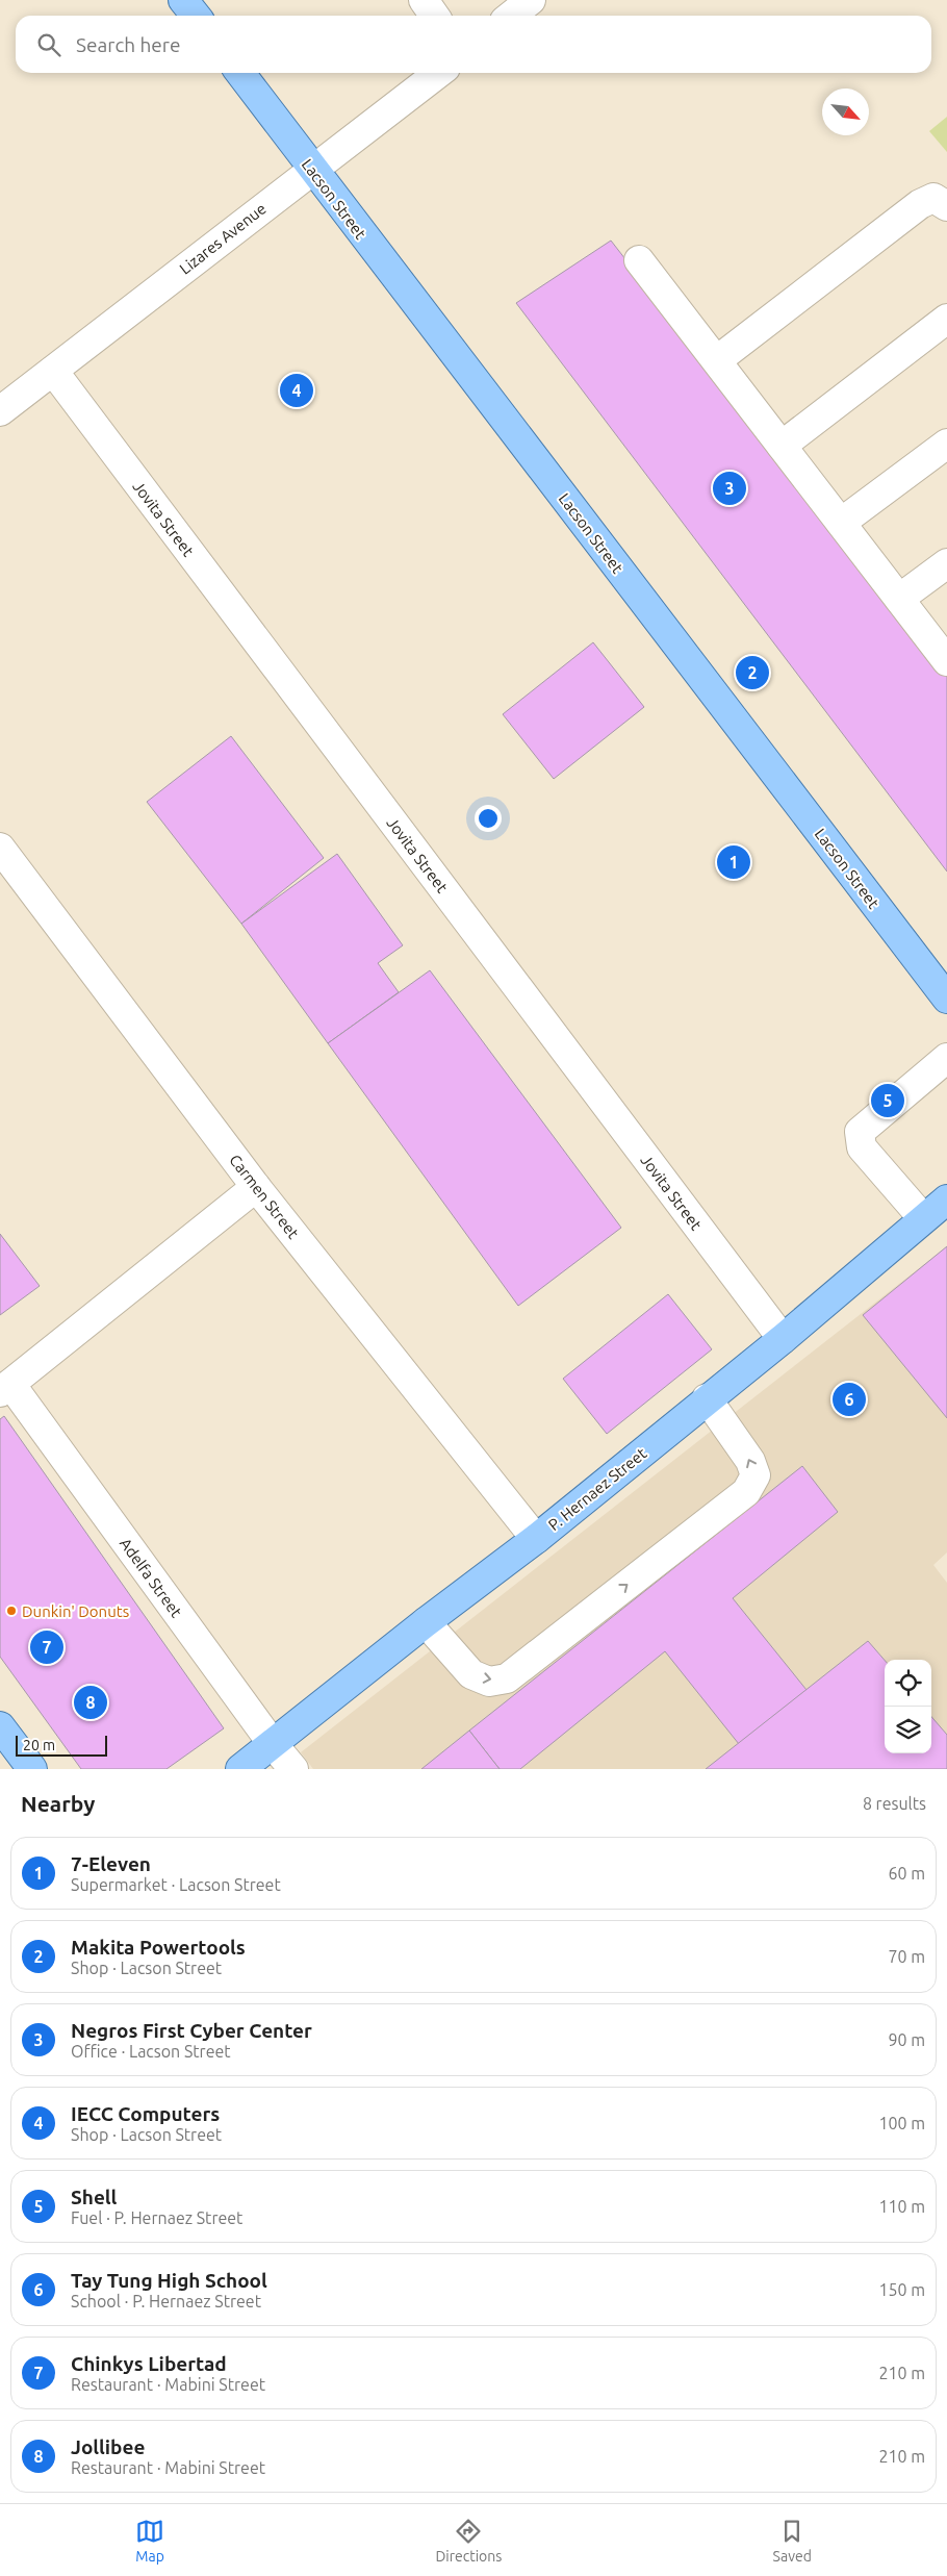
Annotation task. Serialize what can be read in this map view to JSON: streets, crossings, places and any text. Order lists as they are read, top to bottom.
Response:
{
  "streets": {
    "main road": ["Lacson Street", "P. Hernaez Street"],
    "street": [
      "Lizares Avenue",
      "Jovita Street",
      "Carmen Street",
      "Adelfa Street"
    ]
  },
  "crossings": [
    ["Lacson Street", "Lizares Avenue"],
    ["Lizares Avenue", "Jovita Street"],
    ["Jovita Street", "P. Hernaez Street"],
    ["Carmen Street", "P. Hernaez Street"],
    ["P. Hernaez Street", "Adelfa Street"]
  ],
  "places": ["Dunkin' Donuts"],
  "scale_bar": "20 m",
  "north": "bottom right",
  "page": {
    "search": "Search here",
    "pins": [
      "4",
      "3",
      "2",
      "1",
      "5",
      "6",
      "7",
      "8"
    ],
    "scale": "20 m",
    "heading": ["Nearby", "8 results"],
    "list": [
      {
        "mark": "1",
        "name": "7-Eleven",
        "note": "Supermarket · Lacson Street",
        "value": "60 m"
      },
      {
        "mark": "2",
        "name": "Makita Powertools",
        "note": "Shop · Lacson Street",
        "value": "70 m"
      },
      {
        "mark": "3",
        "name": "Negros First Cyber Center",
        "note": "Office · Lacson Street",
        "value": "90 m"
      },
      {
        "mark": "4",
        "name": "IECC Computers",
        "note": "Shop · Lacson Street",
        "value": "100 m"
      },
      {
        "mark": "5",
        "name": "Shell",
        "note": "Fuel · P. Hernaez Street",
        "value": "110 m"
      },
      {
        "mark": "6",
        "name": "Tay Tung High School",
        "note": "School · P. Hernaez Street",
        "value": "150 m"
      },
      {
        "mark": "7",
        "name": "Chinkys Libertad",
        "note": "Restaurant · Mabini Street",
        "value": "210 m"
      },
      {
        "mark": "8",
        "name": "Jollibee",
        "note": "Restaurant · Mabini Street",
        "value": "210 m"
      }
    ],
    "nav": ["Map", "Directions", "Saved"]
  }
}
